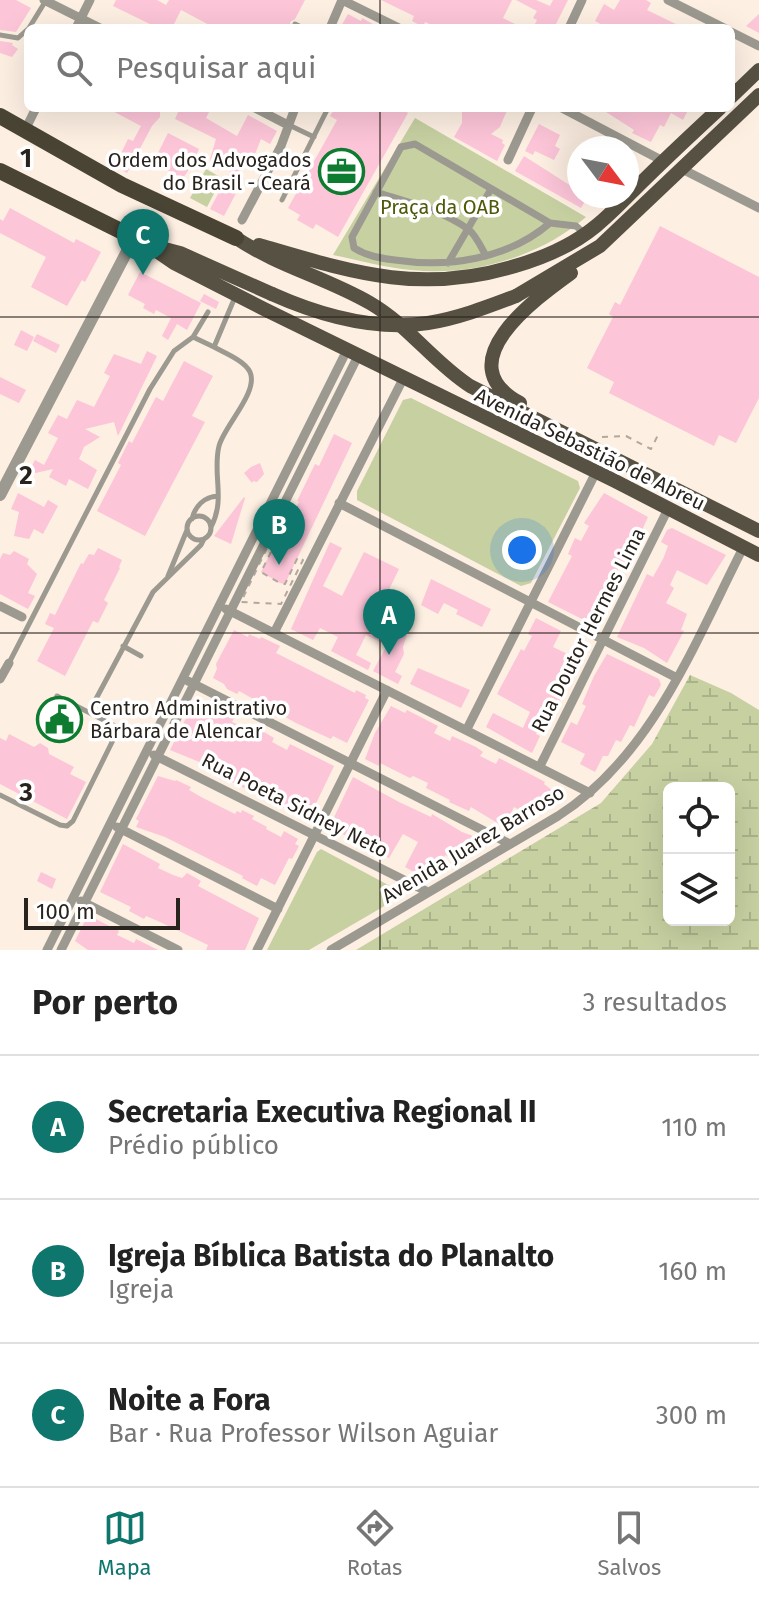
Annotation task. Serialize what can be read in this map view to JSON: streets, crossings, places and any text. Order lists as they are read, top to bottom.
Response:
{
  "streets": {
    "main road": ["Avenida Sebastião de Abreu"],
    "street": ["Rua Doutor Hermes Lima", "Rua Poeta Sidney Neto", "Avenida Juarez Barroso"]
  },
  "crossings": [
    ["Avenida Sebastião de Abreu", "Rua Doutor Hermes Lima"],
    ["Avenida Sebastião de Abreu", "Avenida Juarez Barroso"],
    ["Rua Poeta Sidney Neto", "Avenida Juarez Barroso"]
  ],
  "parks": ["Praça da OAB"],
  "places": {
    "office": ["Ordem dos Advogados do Brasil - Ceará"],
    "public building": ["Centro Administrativo Bárbara de Alencar"]
  },
  "scale_bar": "100 m",
  "north": "bottom right",
  "page": {
    "search": "Pesquisar aqui",
    "pins": ["C", "B", "A"],
    "scale": "100 m",
    "heading": ["Por perto", "3 resultados"],
    "list": [
      {
        "mark": "A",
        "name": "Secretaria Executiva Regional II",
        "note": "Prédio público",
        "value": "110 m"
      },
      {
        "mark": "B",
        "name": "Igreja Bíblica Batista do Planalto",
        "note": "Igreja",
        "value": "160 m"
      },
      {
        "mark": "C",
        "name": "Noite a Fora",
        "note": "Bar · Rua Professor Wilson Aguiar",
        "value": "300 m"
      }
    ],
    "nav": ["Mapa", "Rotas", "Salvos"]
  },
  "grid": {
    "rows": ["1", "2", "3"]
  }
}
